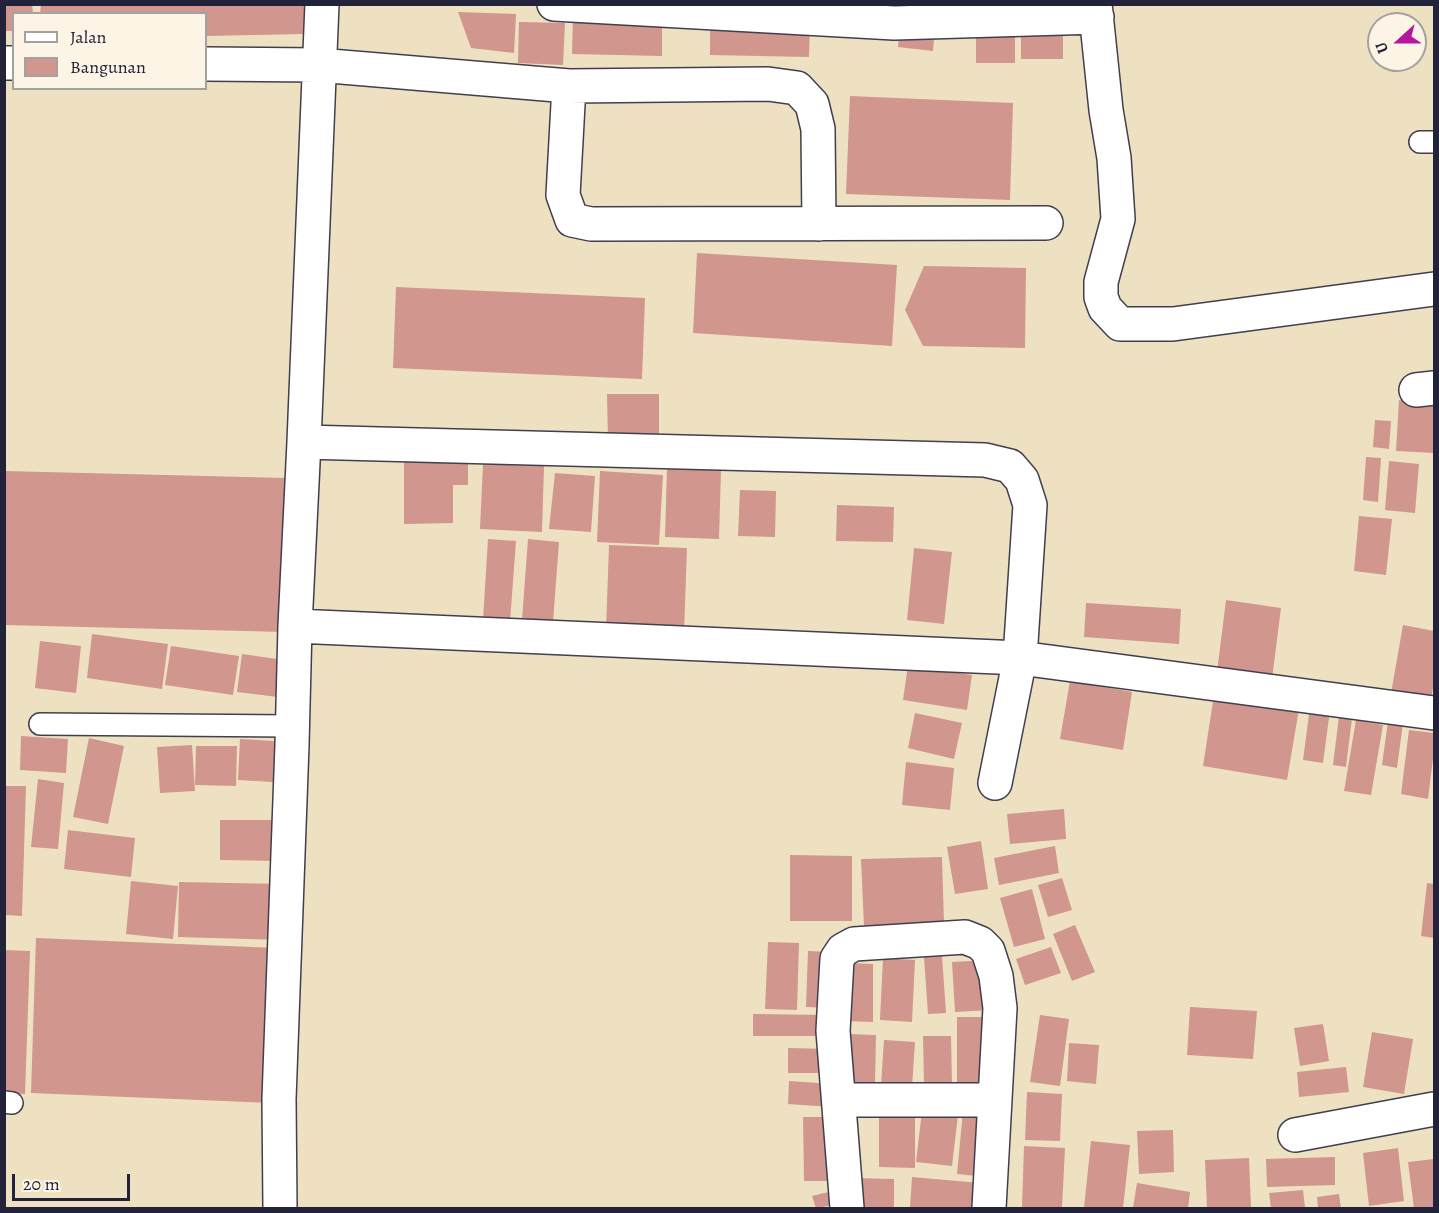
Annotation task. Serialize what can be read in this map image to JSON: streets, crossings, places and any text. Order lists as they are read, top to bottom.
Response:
{
  "legend": ["Jalan", "Bangunan"],
  "scale_bar": "20 m",
  "north": "left"
}
